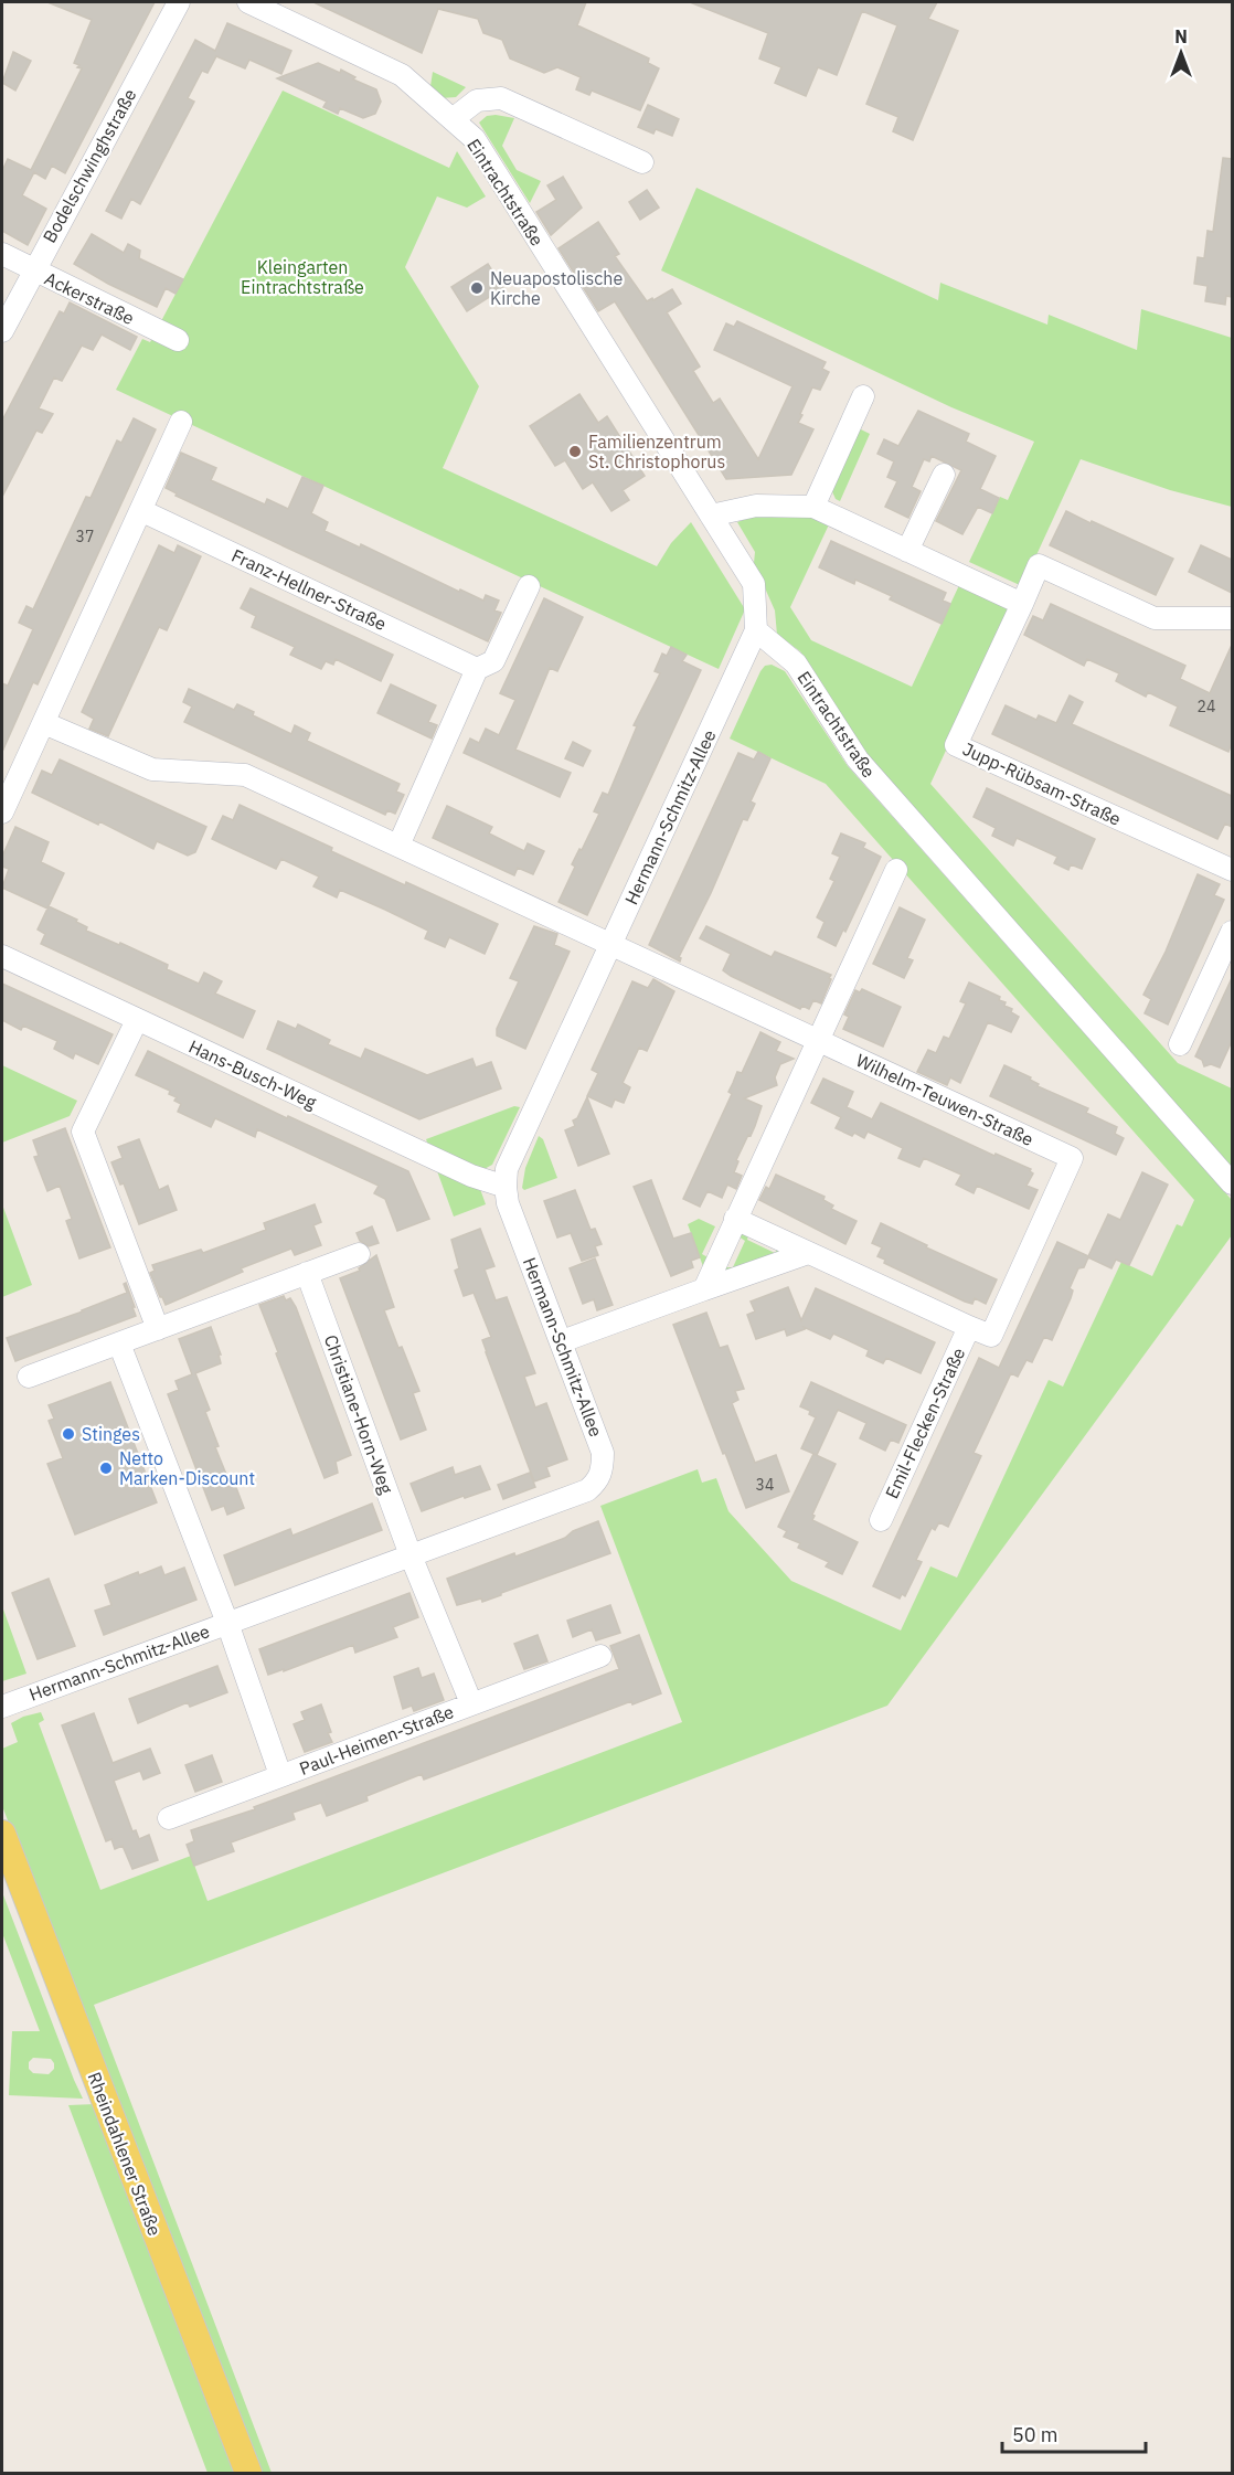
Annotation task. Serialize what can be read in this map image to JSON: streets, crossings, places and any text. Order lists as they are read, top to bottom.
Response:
{
  "streets": {
    "main road": ["Rheindahlener Straße"],
    "street": [
      "Bodelschwinghstraße",
      "Eintrachtstraße",
      "Ackerstraße",
      "Franz-Hellner-Straße",
      "Jupp-Rübsam-Straße",
      "Hermann-Schmitz-Allee",
      "Hans-Busch-Weg",
      "Wilhelm-Teuwen-Straße",
      "Christiane-Horn-Weg",
      "Emil-Flecken-Straße",
      "Paul-Heimen-Straße"
    ]
  },
  "crossings": [
    ["Bodelschwinghstraße", "Ackerstraße"],
    ["Eintrachtstraße", "Hermann-Schmitz-Allee"],
    ["Hermann-Schmitz-Allee", "Hans-Busch-Weg"],
    ["Hermann-Schmitz-Allee", "Wilhelm-Teuwen-Straße"],
    ["Hermann-Schmitz-Allee", "Christiane-Horn-Weg"],
    ["Hermann-Schmitz-Allee", "Paul-Heimen-Straße"],
    ["Wilhelm-Teuwen-Straße", "Emil-Flecken-Straße"],
    ["Christiane-Horn-Weg", "Paul-Heimen-Straße"]
  ],
  "parks": ["Kleingarten Eintrachtstraße"],
  "places": [
    "Neuapostolische Kirche",
    "Familienzentrum St. Christophorus",
    "Stinges",
    "Netto Marken-Discount"
  ],
  "house_numbers": ["37", "24", "34"],
  "scale_bar": "50 m",
  "north": "top"
}
